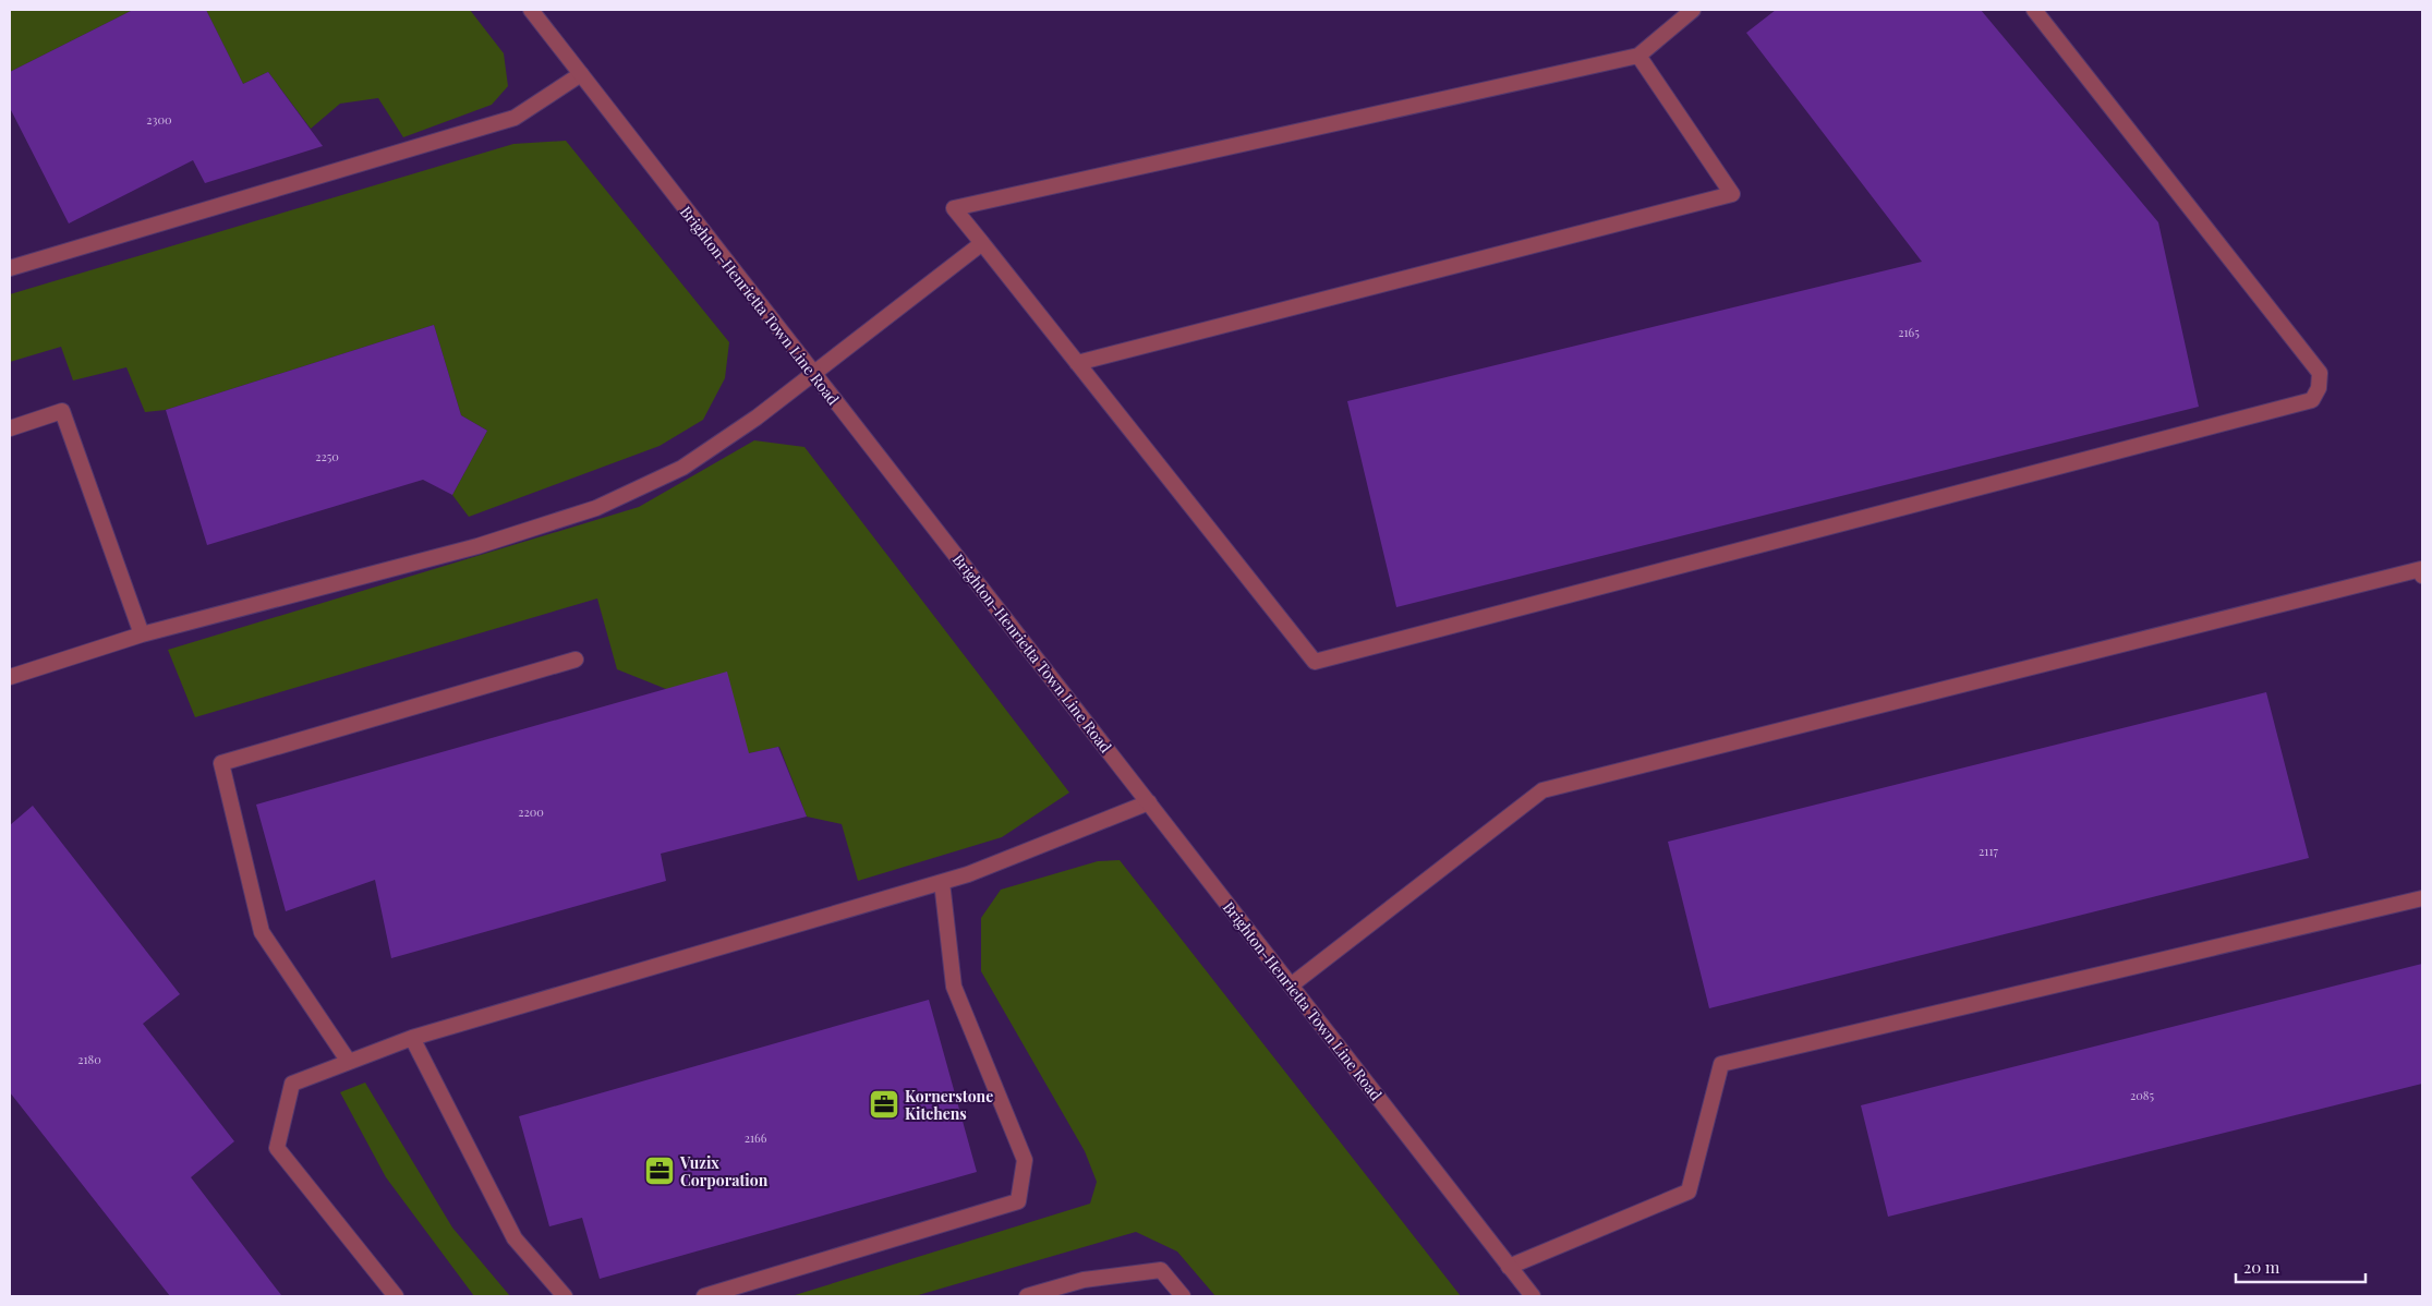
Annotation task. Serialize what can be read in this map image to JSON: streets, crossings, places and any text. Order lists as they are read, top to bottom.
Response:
{
  "streets": {
    "street": ["Brighton-Henrietta Town Line Road"]
  },
  "places": {
    "office": ["Kornerstone Kitchens", "Vuzix Corporation"]
  },
  "house_numbers": [
    "2300",
    "2165",
    "2250",
    "2200",
    "2117",
    "2180",
    "2085",
    "2166"
  ],
  "scale_bar": "20 m"
}
